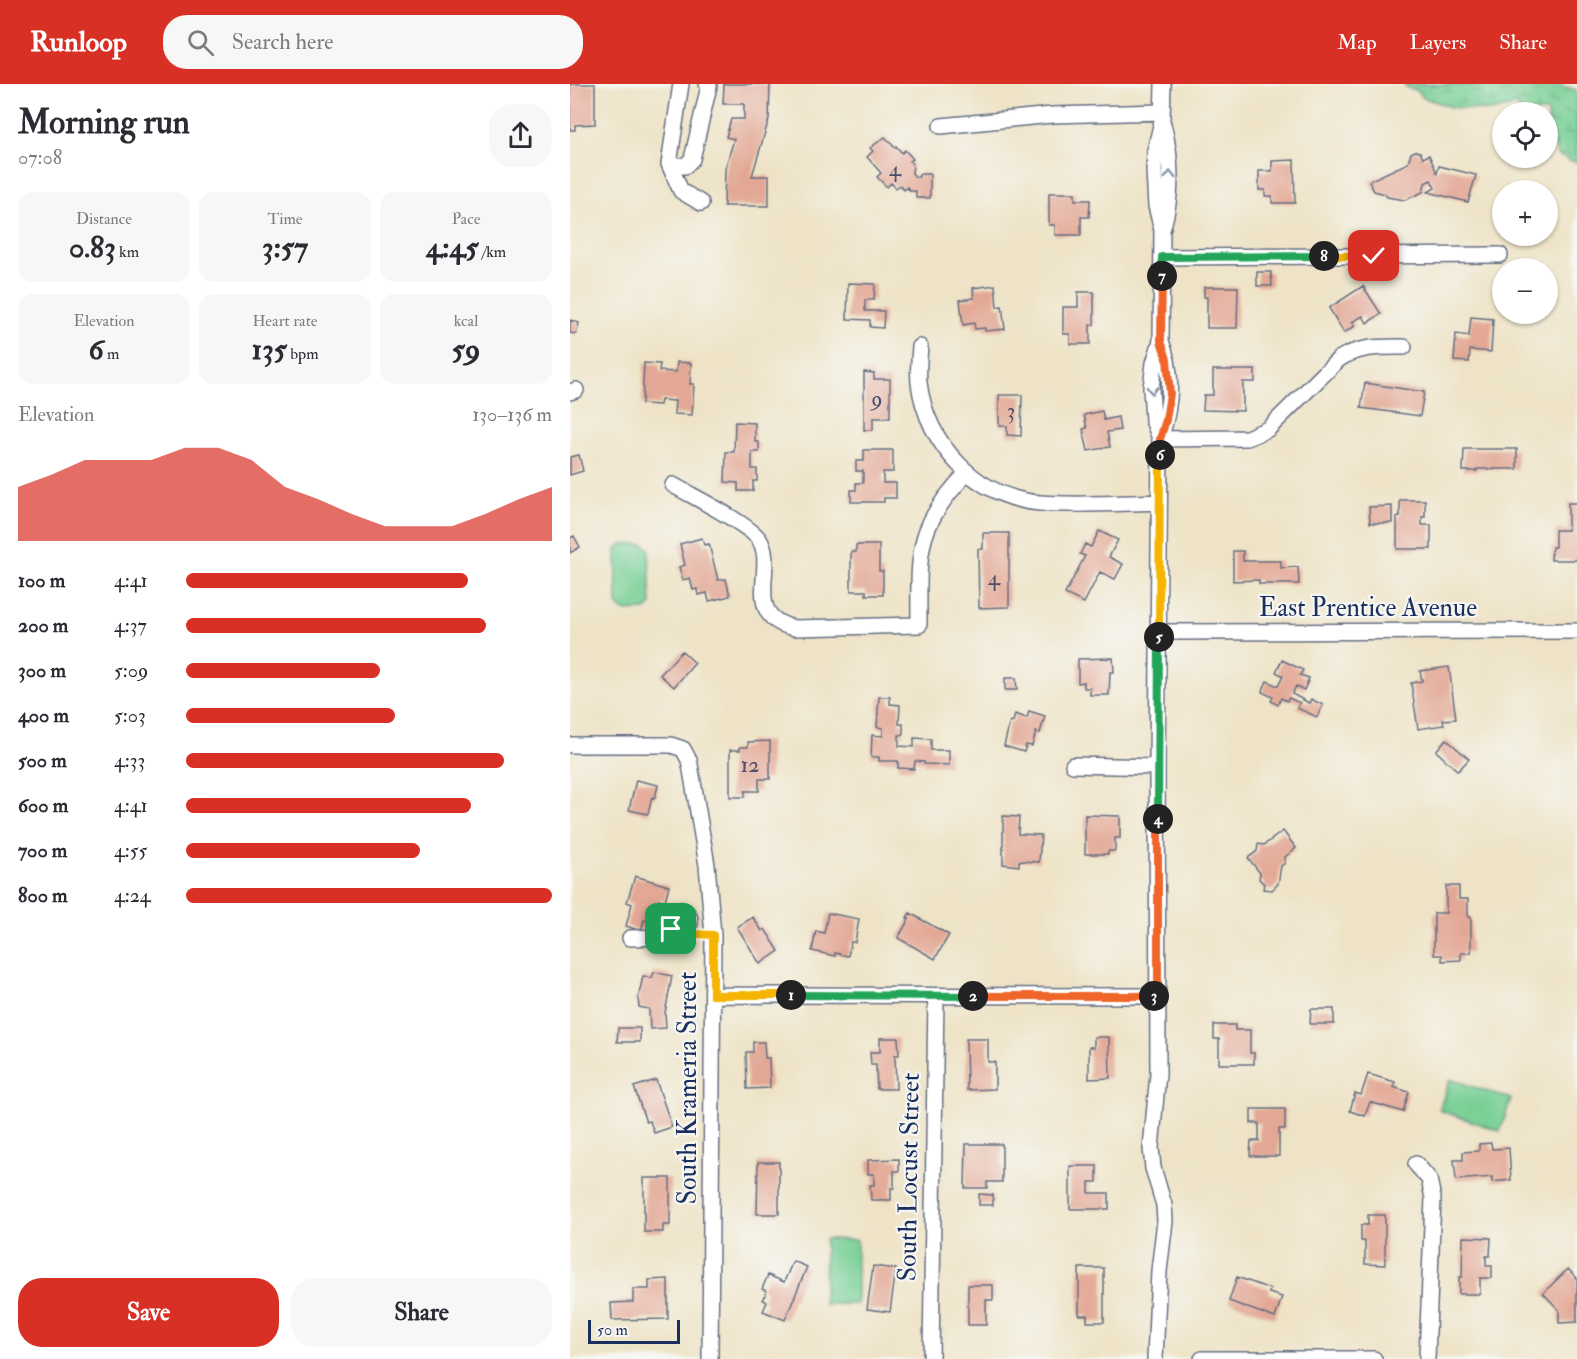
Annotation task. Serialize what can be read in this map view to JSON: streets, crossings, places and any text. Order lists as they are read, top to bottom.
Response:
{
  "streets": {
    "street": ["East Prentice Avenue", "South Krameria Street", "South Locust Street"]
  },
  "house_numbers": [
    "4",
    "9",
    "3",
    "4",
    "12"
  ],
  "scale_bar": "50 m",
  "page": {
    "header": "Runloop",
    "search": "Search here",
    "nav": ["Map", "Layers", "Share"],
    "heading": ["Morning run", "07:08"],
    "map_buttons": ["+", "−"],
    "stats": [
      ["Distance", "0.83 km"],
      ["Time", "3:57"],
      ["Pace", "4:45 /km"],
      ["Elevation", "6 m"],
      ["Heart rate", "135 bpm"],
      ["kcal", "59"]
    ],
    "pins": [
      "8",
      "7",
      "6",
      "5",
      "4",
      "1",
      "2",
      "3"
    ],
    "chart": ["Elevation", "130–136 m"],
    "list": [
      {
        "name": "100 m",
        "note": "4:41"
      },
      {
        "name": "200 m",
        "note": "4:37"
      },
      {
        "name": "300 m",
        "note": "5:09"
      },
      {
        "name": "400 m",
        "note": "5:03"
      },
      {
        "name": "500 m",
        "note": "4:33"
      },
      {
        "name": "600 m",
        "note": "4:41"
      },
      {
        "name": "700 m",
        "note": "4:55"
      },
      {
        "name": "800 m",
        "note": "4:24"
      }
    ],
    "buttons": ["Save", "Share"],
    "scale": "50 m"
  }
}
